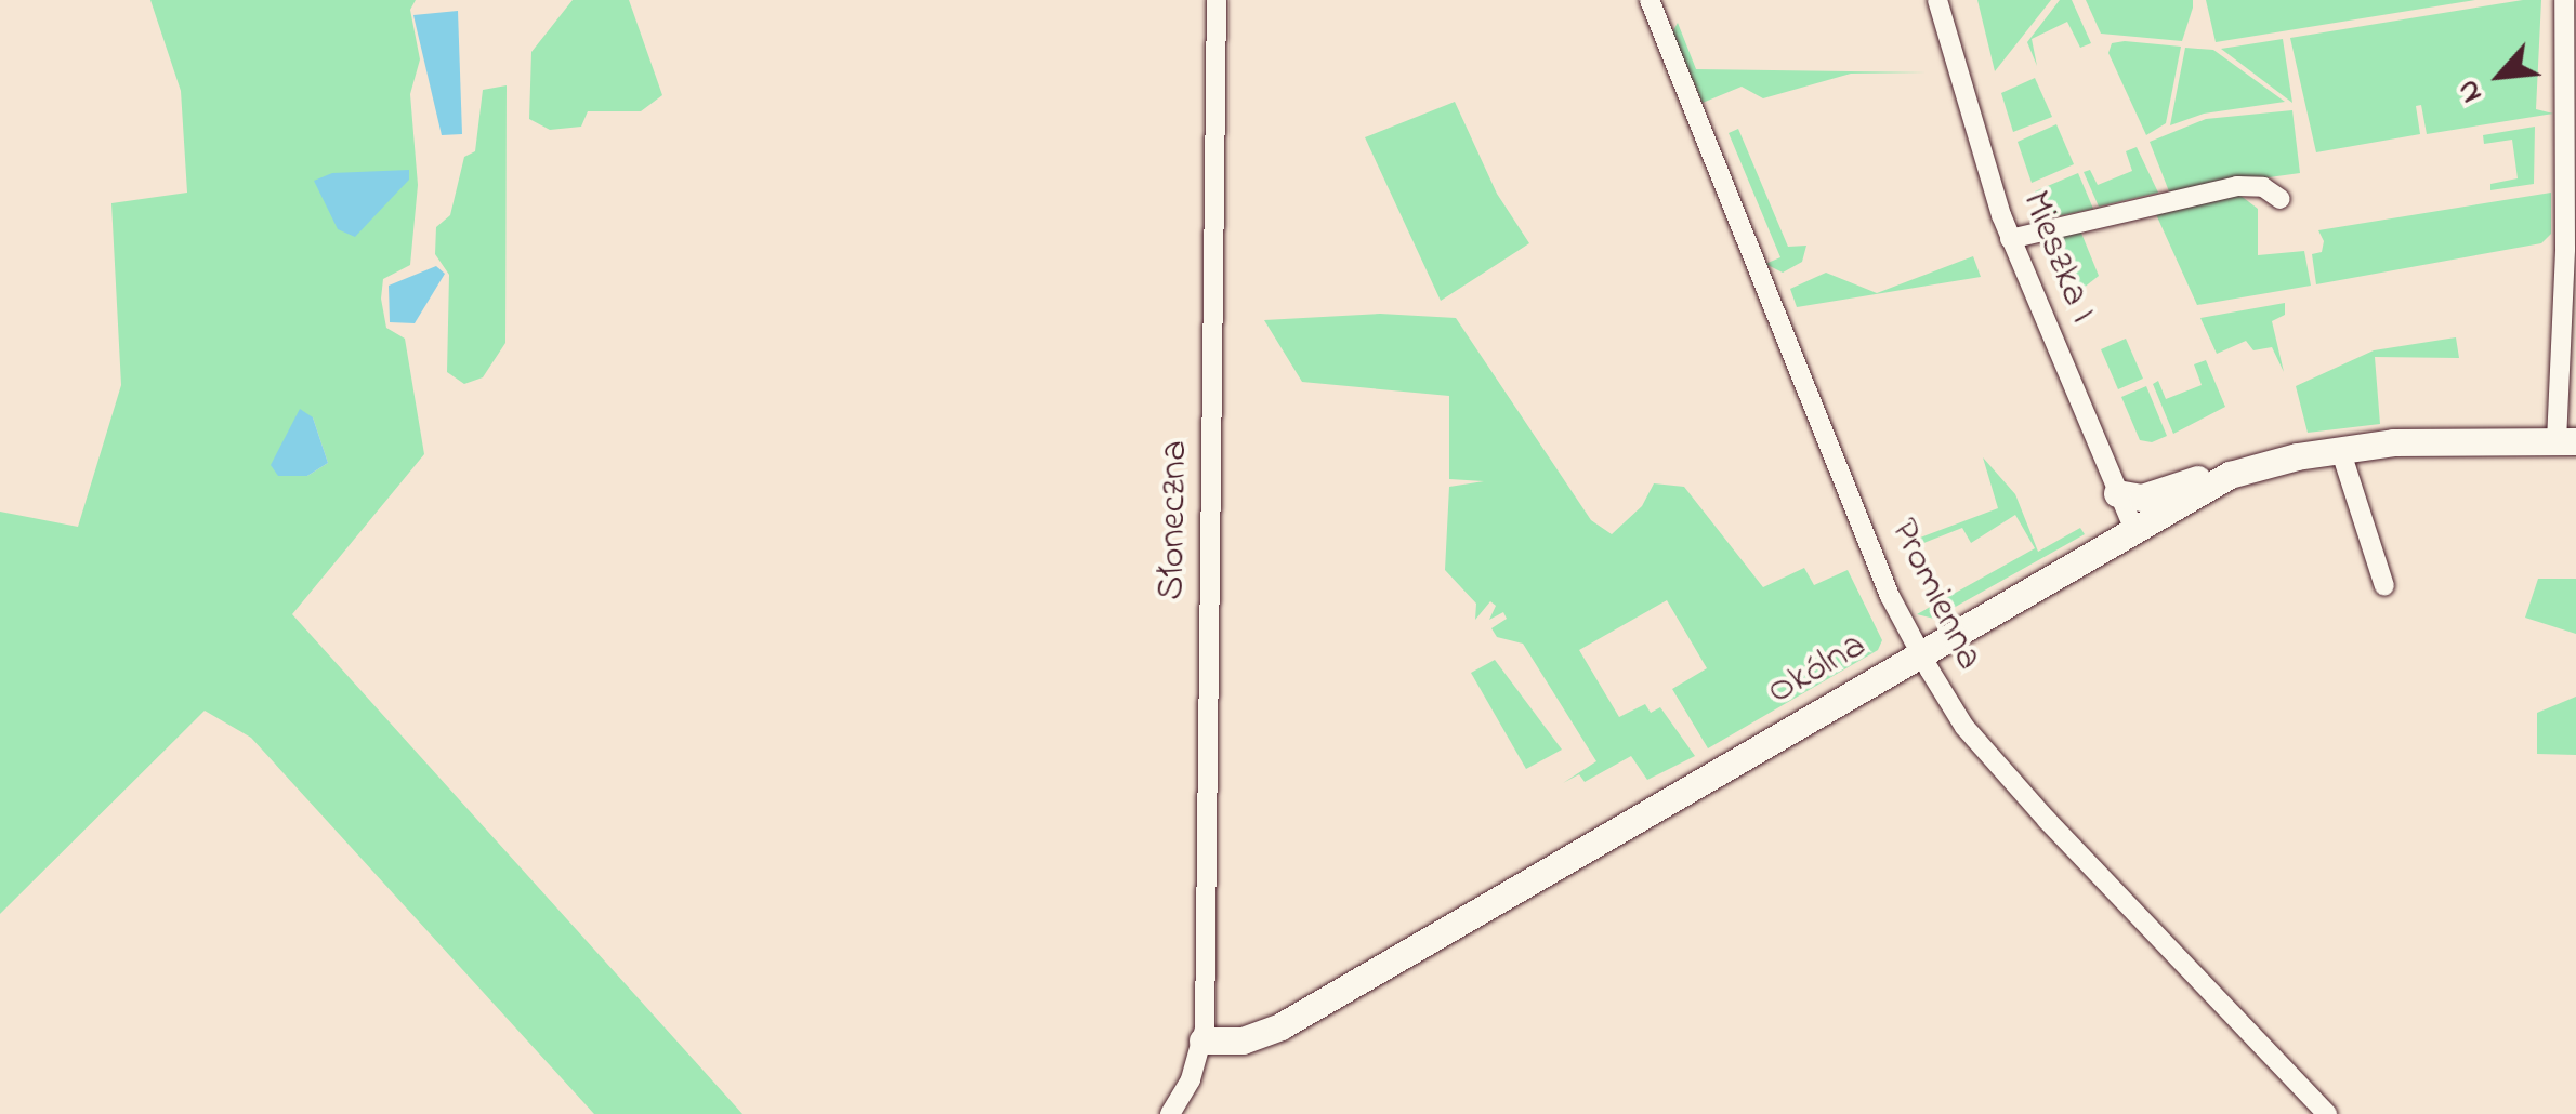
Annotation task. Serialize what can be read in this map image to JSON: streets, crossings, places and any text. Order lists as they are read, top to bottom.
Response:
{
  "streets": {
    "street": [
      "Mieszka I",
      "Słoneczna",
      "Promienna",
      "Okólna"
    ]
  },
  "crossings": [
    ["Mieszka I", "Okólna"],
    ["Słoneczna", "Okólna"],
    ["Promienna", "Okólna"]
  ],
  "north": "bottom left"
}
